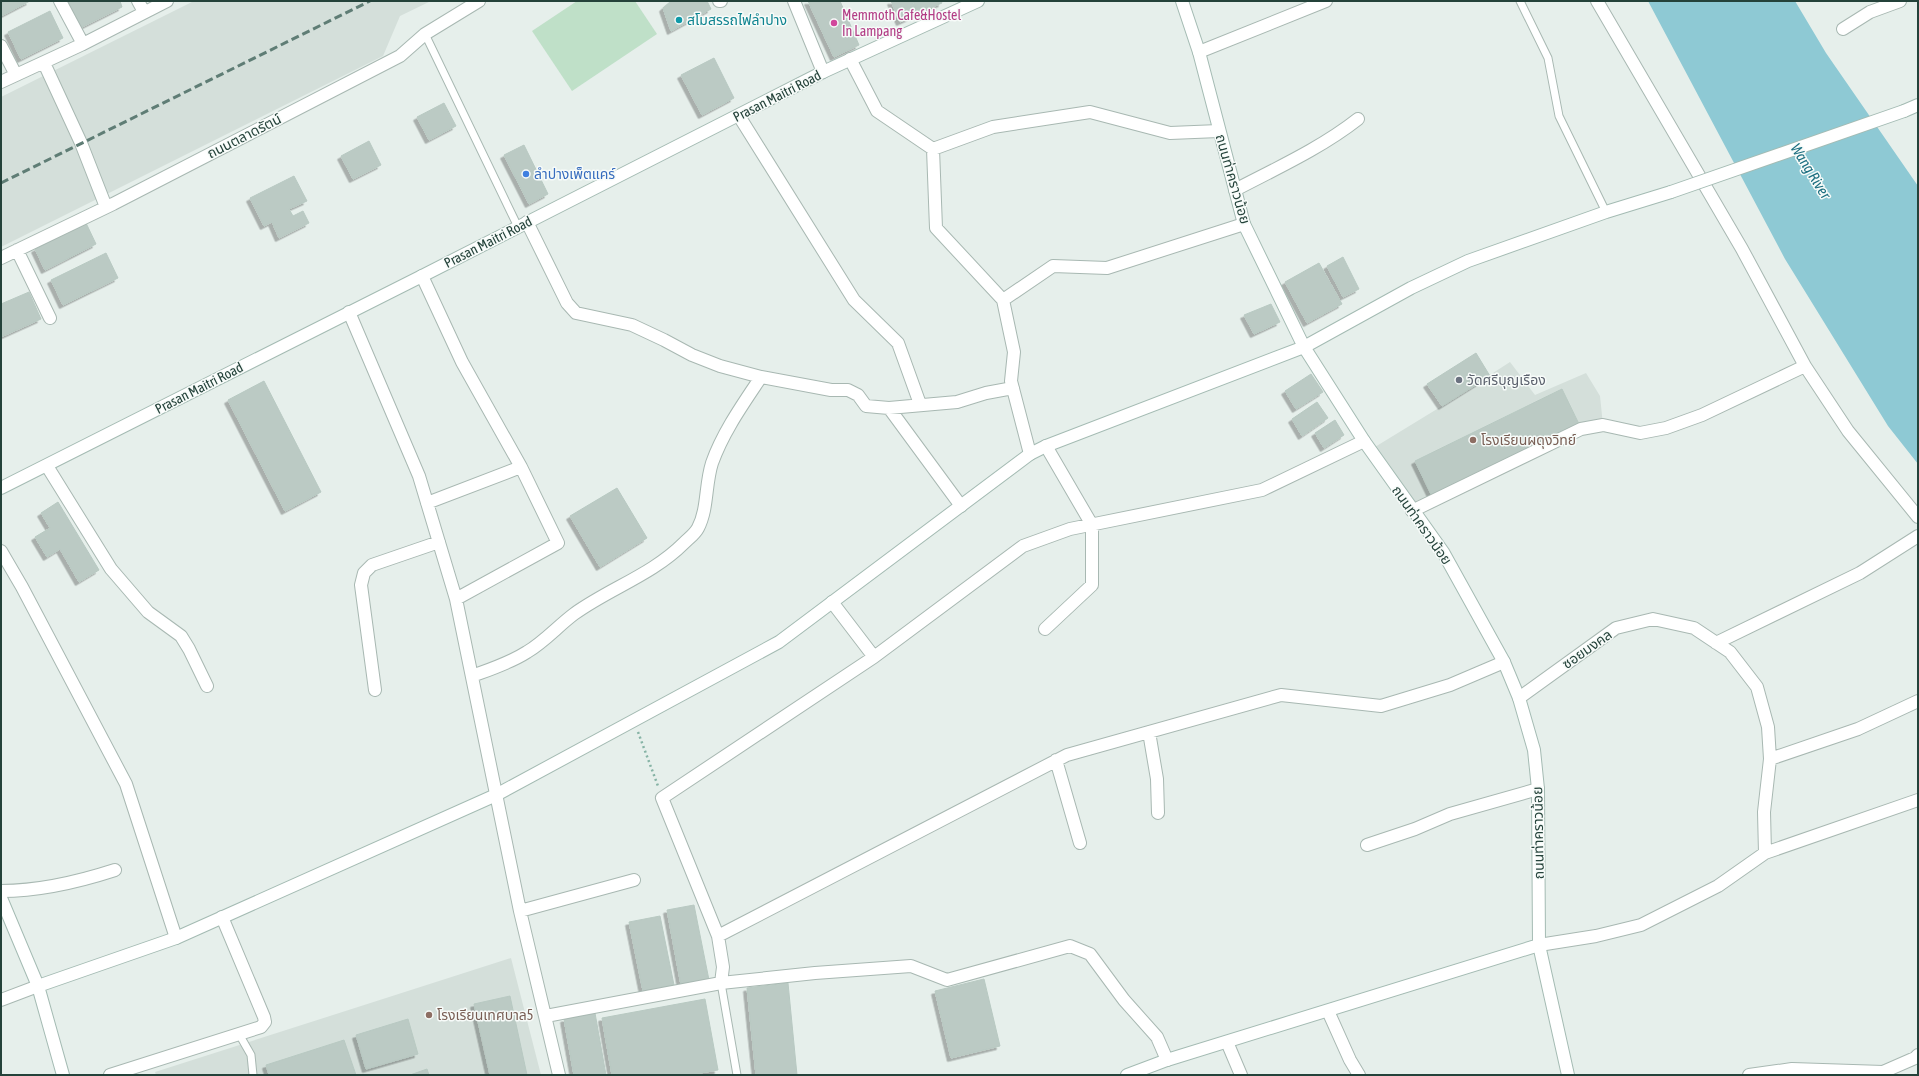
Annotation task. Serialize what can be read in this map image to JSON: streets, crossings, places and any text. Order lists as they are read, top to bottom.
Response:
{
  "streets": {
    "street": [
      "Prasan Maitri Road",
      "ถนนตลาดรัตน์",
      "ถนนท่าคราวน้อย",
      "ซอยมงคล"
    ]
  },
  "crossings": [
    ["ถนนท่าคราวน้อย", "ซอยมงคล"]
  ],
  "water": ["Wang River"],
  "places": [
    "สโมสรรถไฟลำปาง",
    "Memmoth Cafe&Hostel In Lampang",
    "ลำปางเพ็ตแคร์",
    "วัดศรีบุญเรือง",
    "โรงเรียนผดุงวิทย์",
    "โรงเรียนเทศบาล5"
  ]
}
